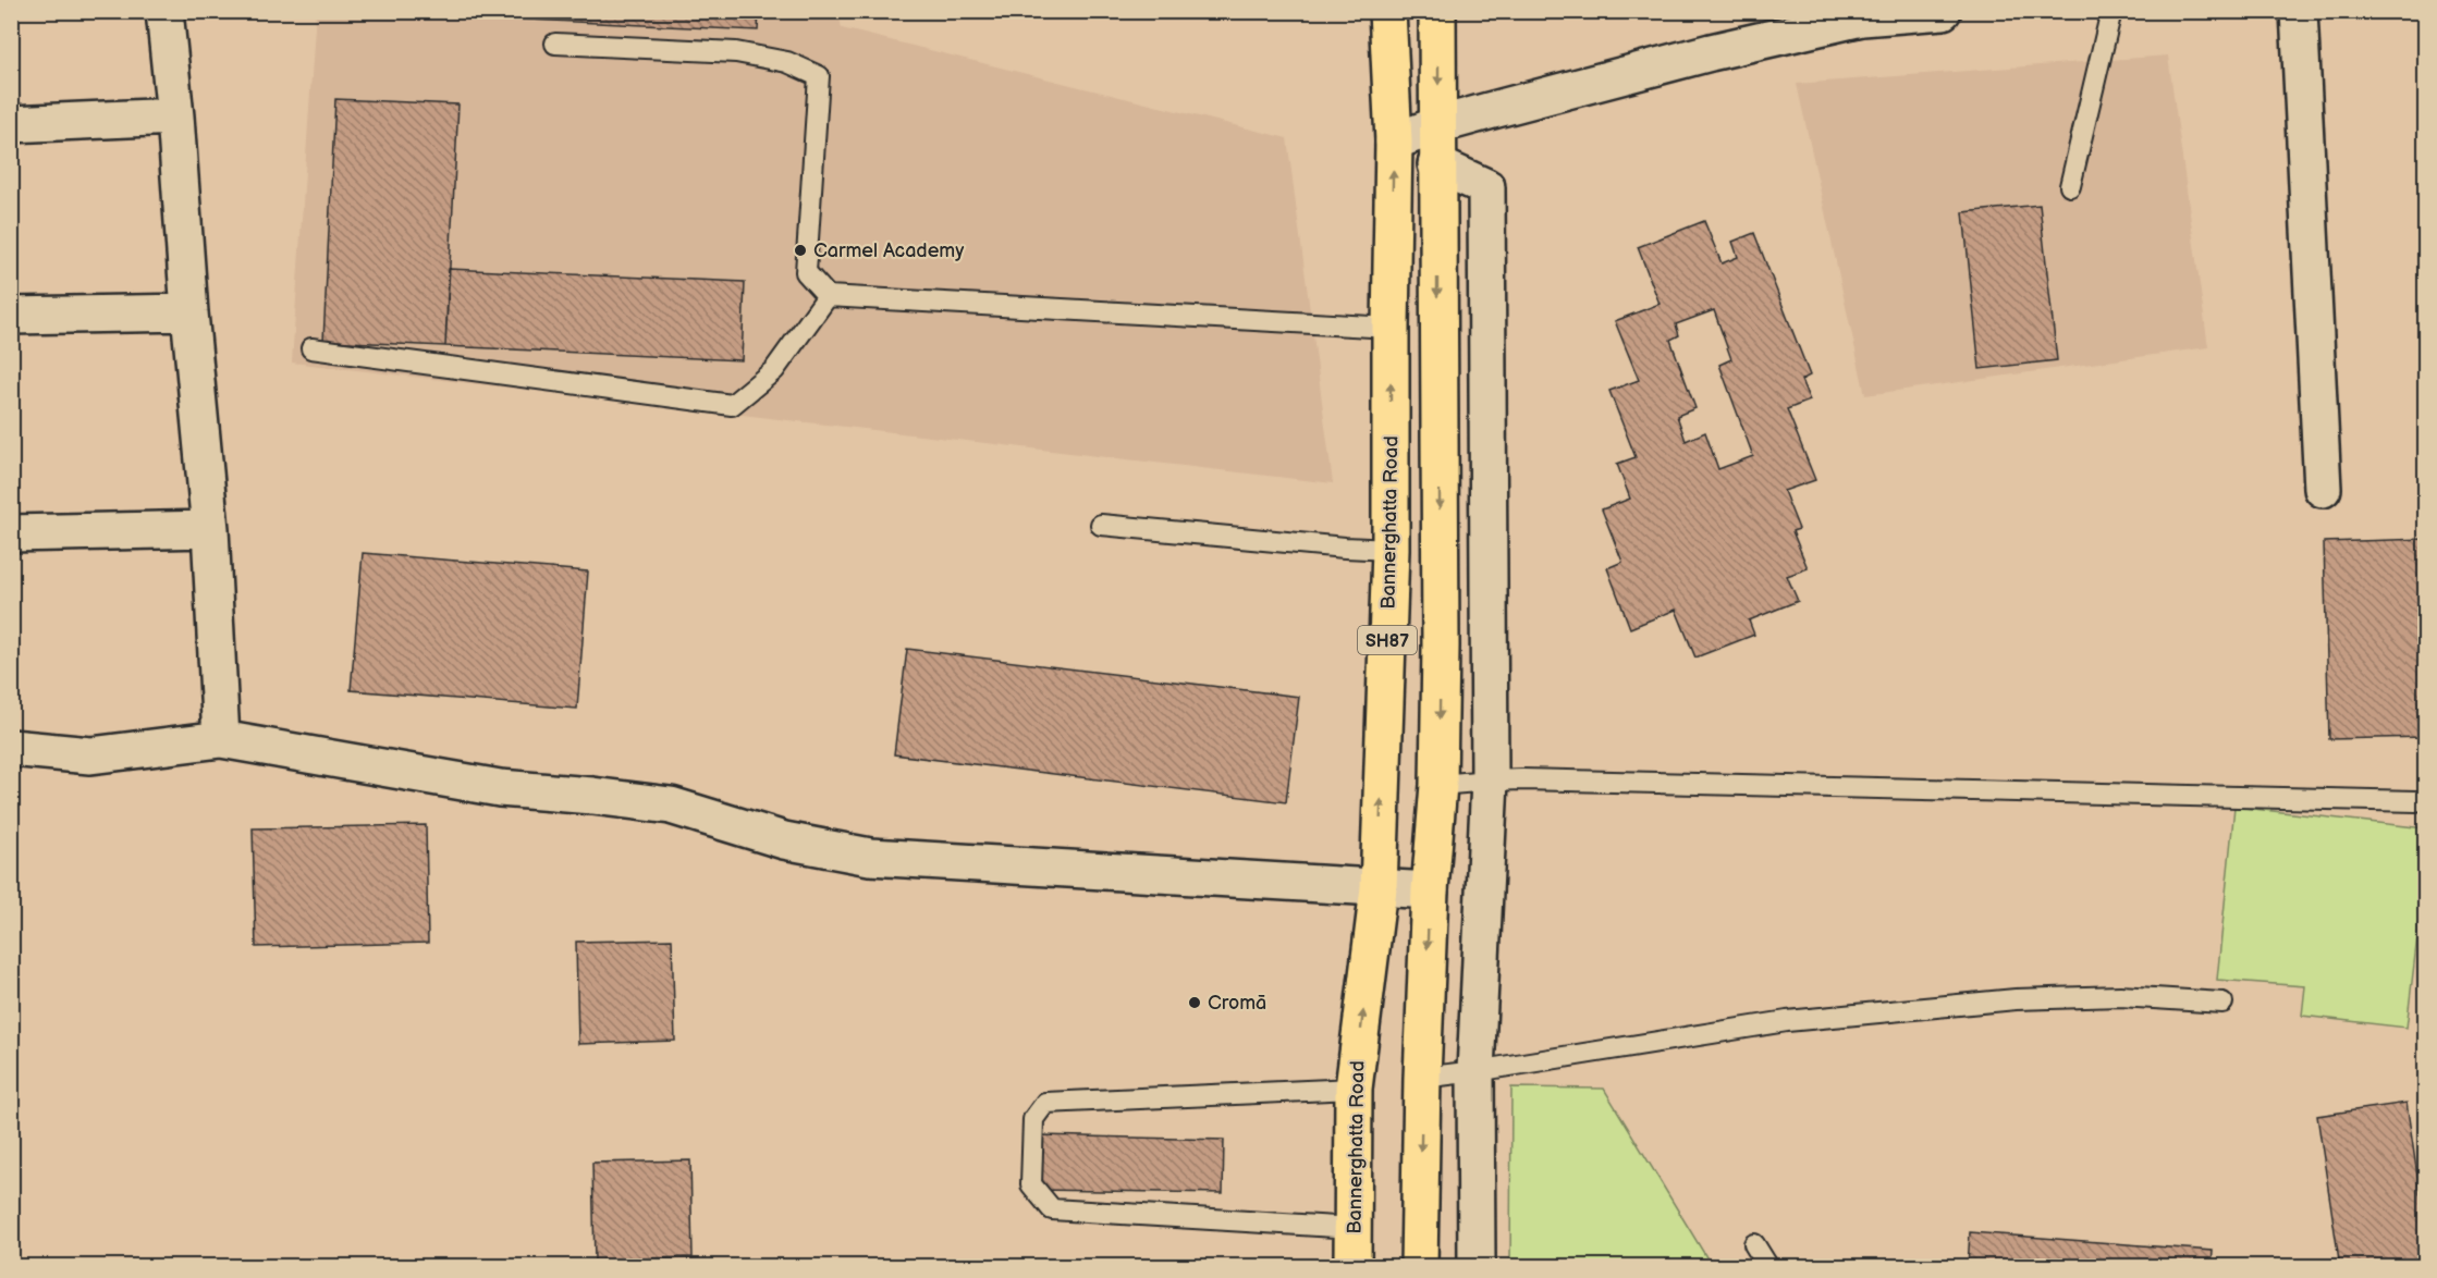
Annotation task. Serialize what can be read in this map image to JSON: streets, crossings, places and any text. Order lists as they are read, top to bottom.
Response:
{
  "streets": {
    "main road": ["Bannerghatta Road", "SH87"]
  },
  "places": ["Carmel Academy", "Cromā"]
}
